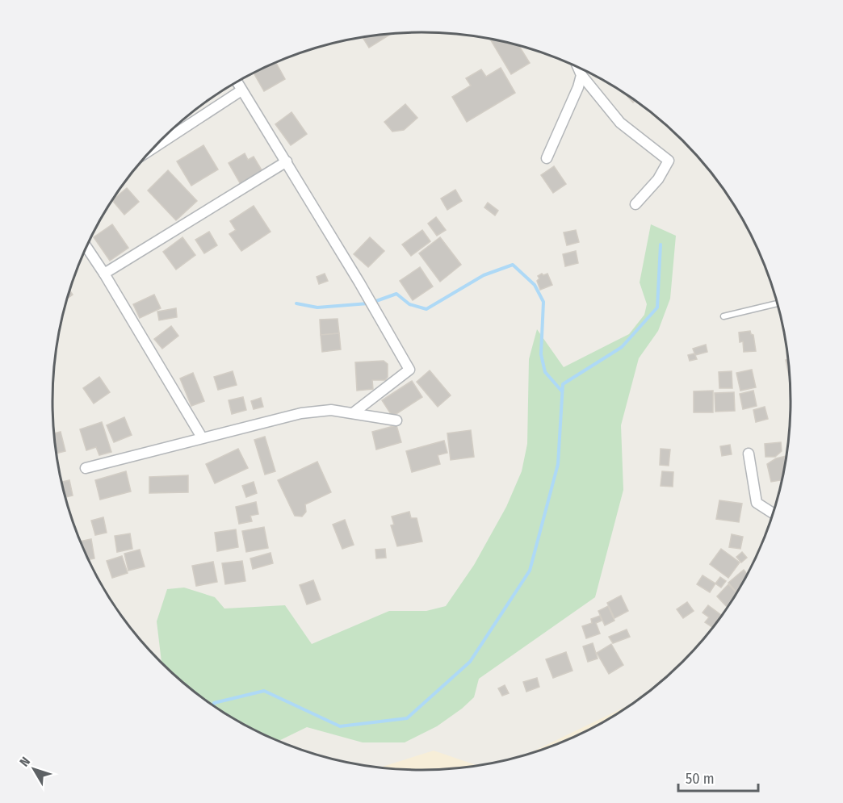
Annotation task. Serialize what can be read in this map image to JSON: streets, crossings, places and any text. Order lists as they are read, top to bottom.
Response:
{
  "scale_bar": "50 m",
  "north": "top left"
}
